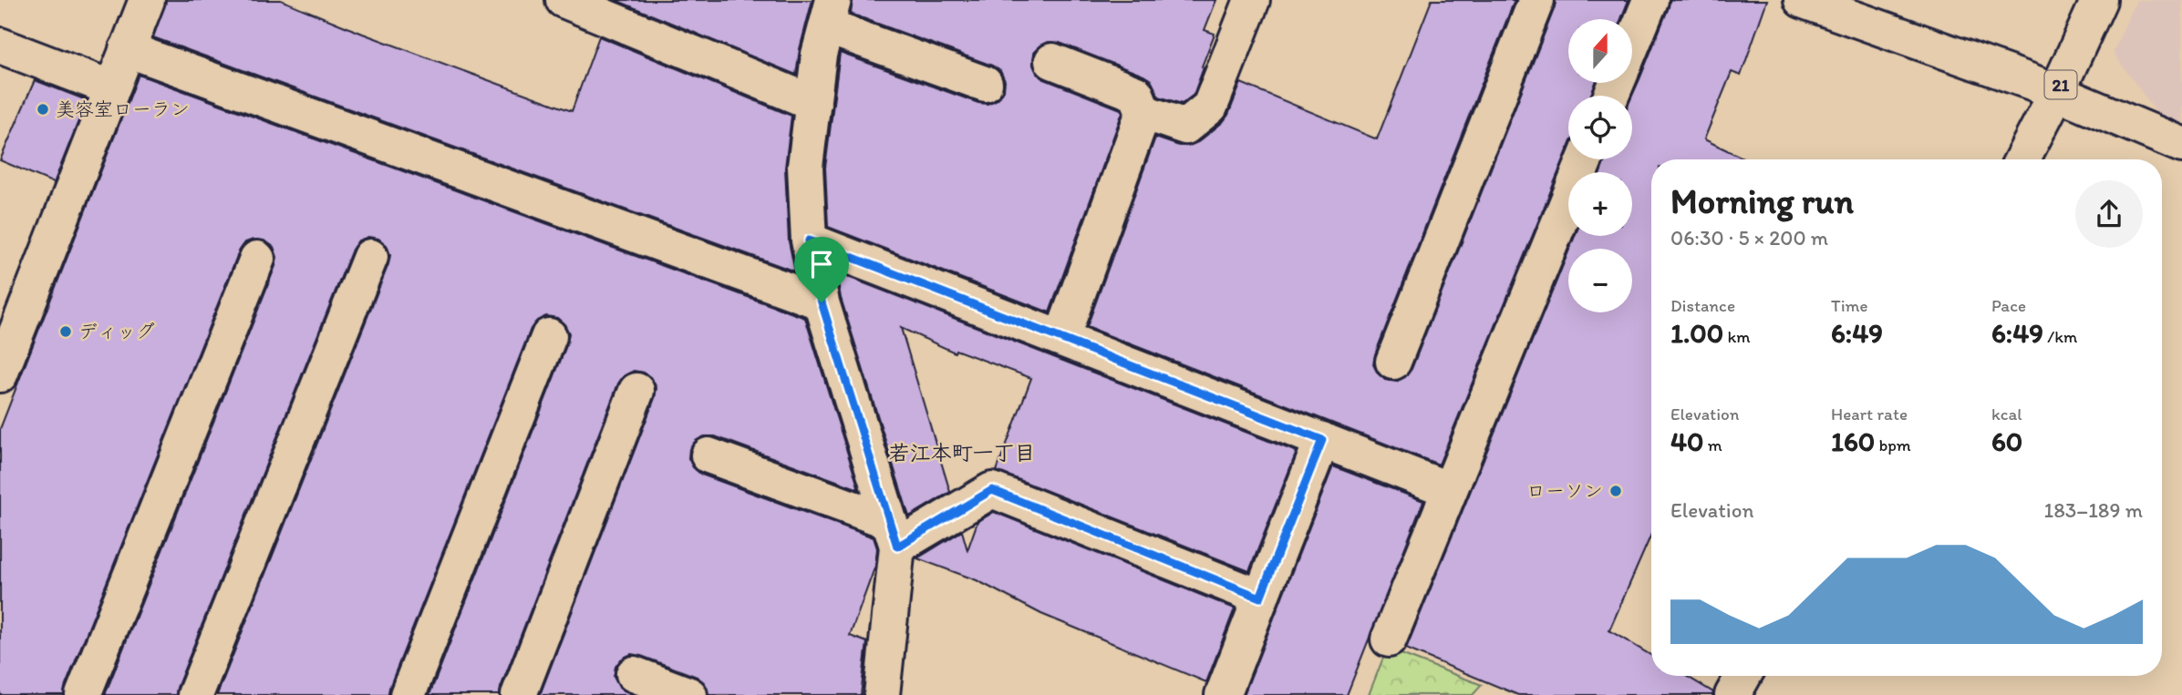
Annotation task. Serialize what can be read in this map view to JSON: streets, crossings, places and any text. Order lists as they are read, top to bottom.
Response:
{
  "streets": {
    "street": ["21"]
  },
  "districts": ["若江本町一丁目"],
  "places": ["美容室ローラン", "ディッグ", "ローソン"],
  "north": "top",
  "page": {
    "map_buttons": ["+", "−"],
    "heading": ["Morning run", "06:30 · 5 × 200 m"],
    "stats": [
      ["Distance", "1.00 km"],
      ["Time", "6:49"],
      ["Pace", "6:49 /km"],
      ["Elevation", "40 m"],
      ["Heart rate", "160 bpm"],
      ["kcal", "60"]
    ],
    "chart": ["Elevation", "183–189 m"]
  }
}
